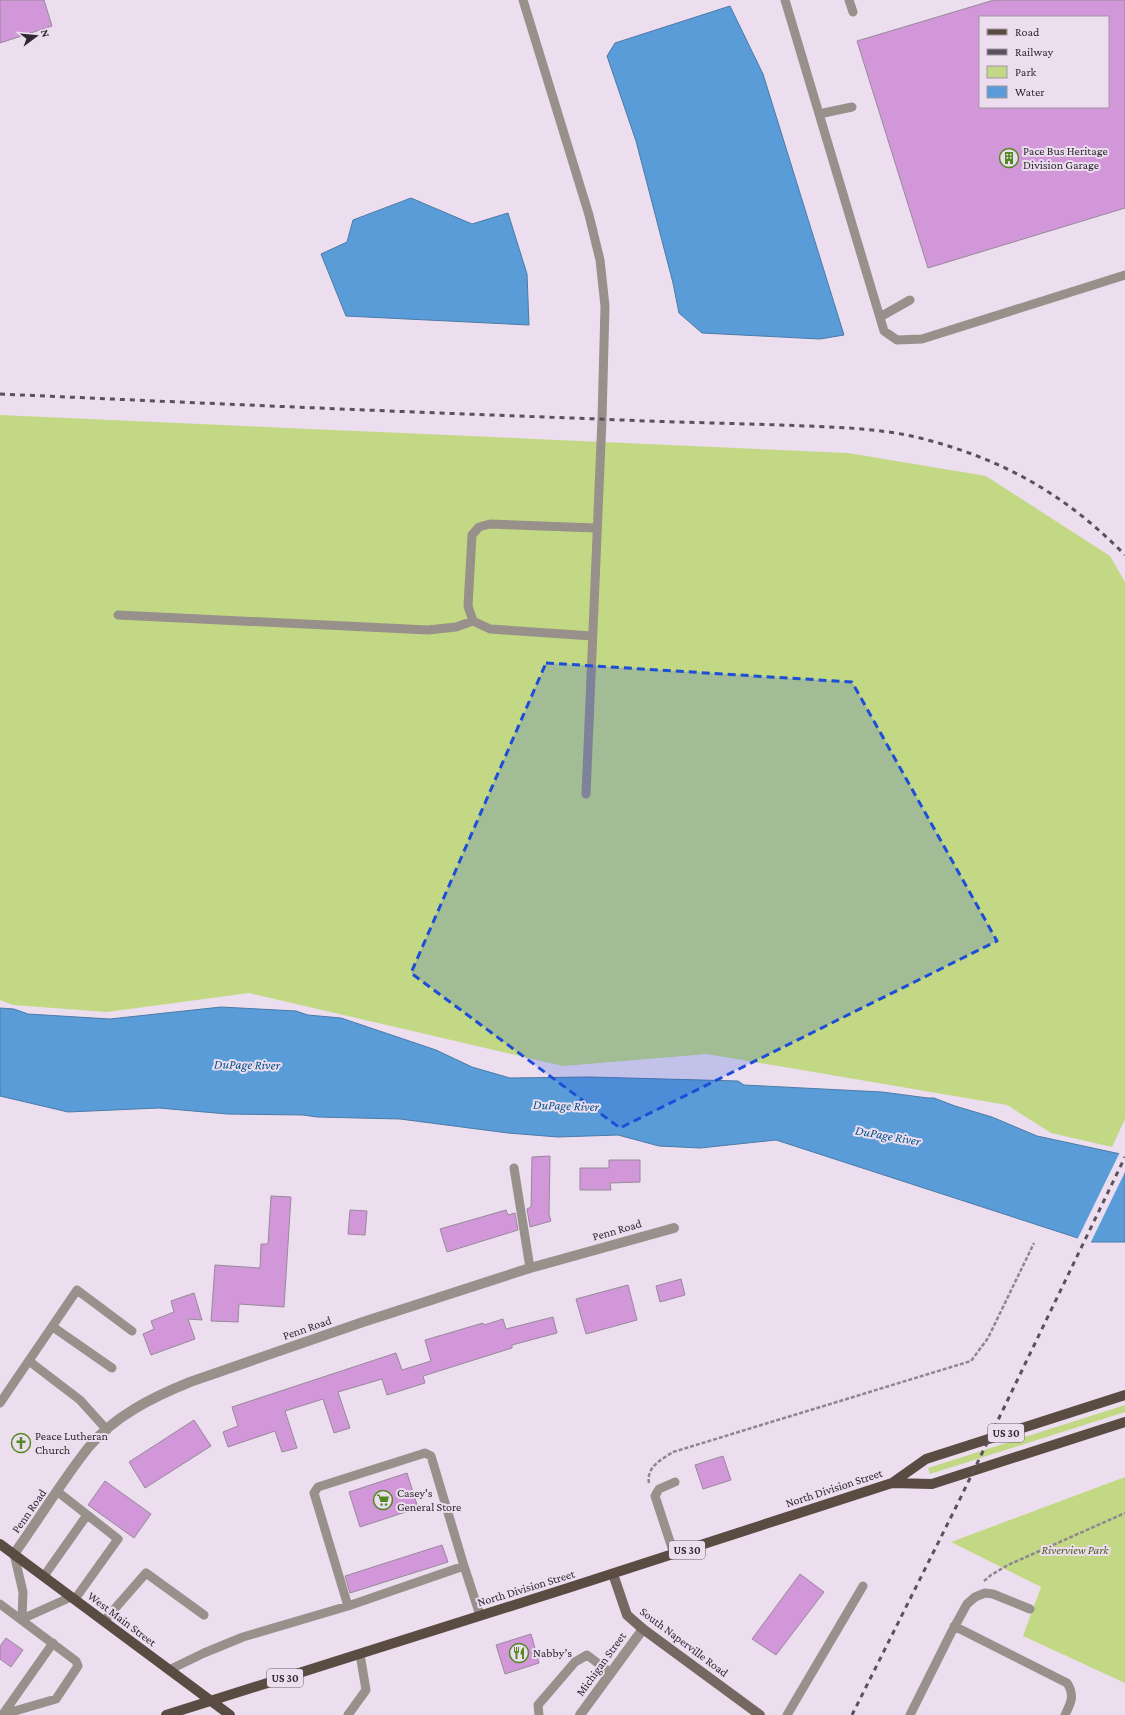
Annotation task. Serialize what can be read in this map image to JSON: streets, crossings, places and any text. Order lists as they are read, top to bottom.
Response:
{
  "streets": {
    "main road": [
      "US 30",
      "North Division Street",
      "West Main Street",
      "South Naperville Road"
    ],
    "street": ["Penn Road", "Michigan Street"]
  },
  "crossings": [
    ["Penn Road", "West Main Street"],
    ["North Division Street", "West Main Street"],
    ["North Division Street", "South Naperville Road"],
    ["South Naperville Road", "Michigan Street"]
  ],
  "water": ["DuPage River"],
  "parks": ["Riverview Park"],
  "places": {
    "building": ["Pace Bus Heritage Division Garage"],
    "church": ["Peace Lutheran Church"],
    "supermarket": ["Casey's General Store"],
    "restaurant": ["Nabby’s"]
  },
  "legend": [
    "Road",
    "Railway",
    "Park",
    "Water"
  ],
  "north": "right"
}
